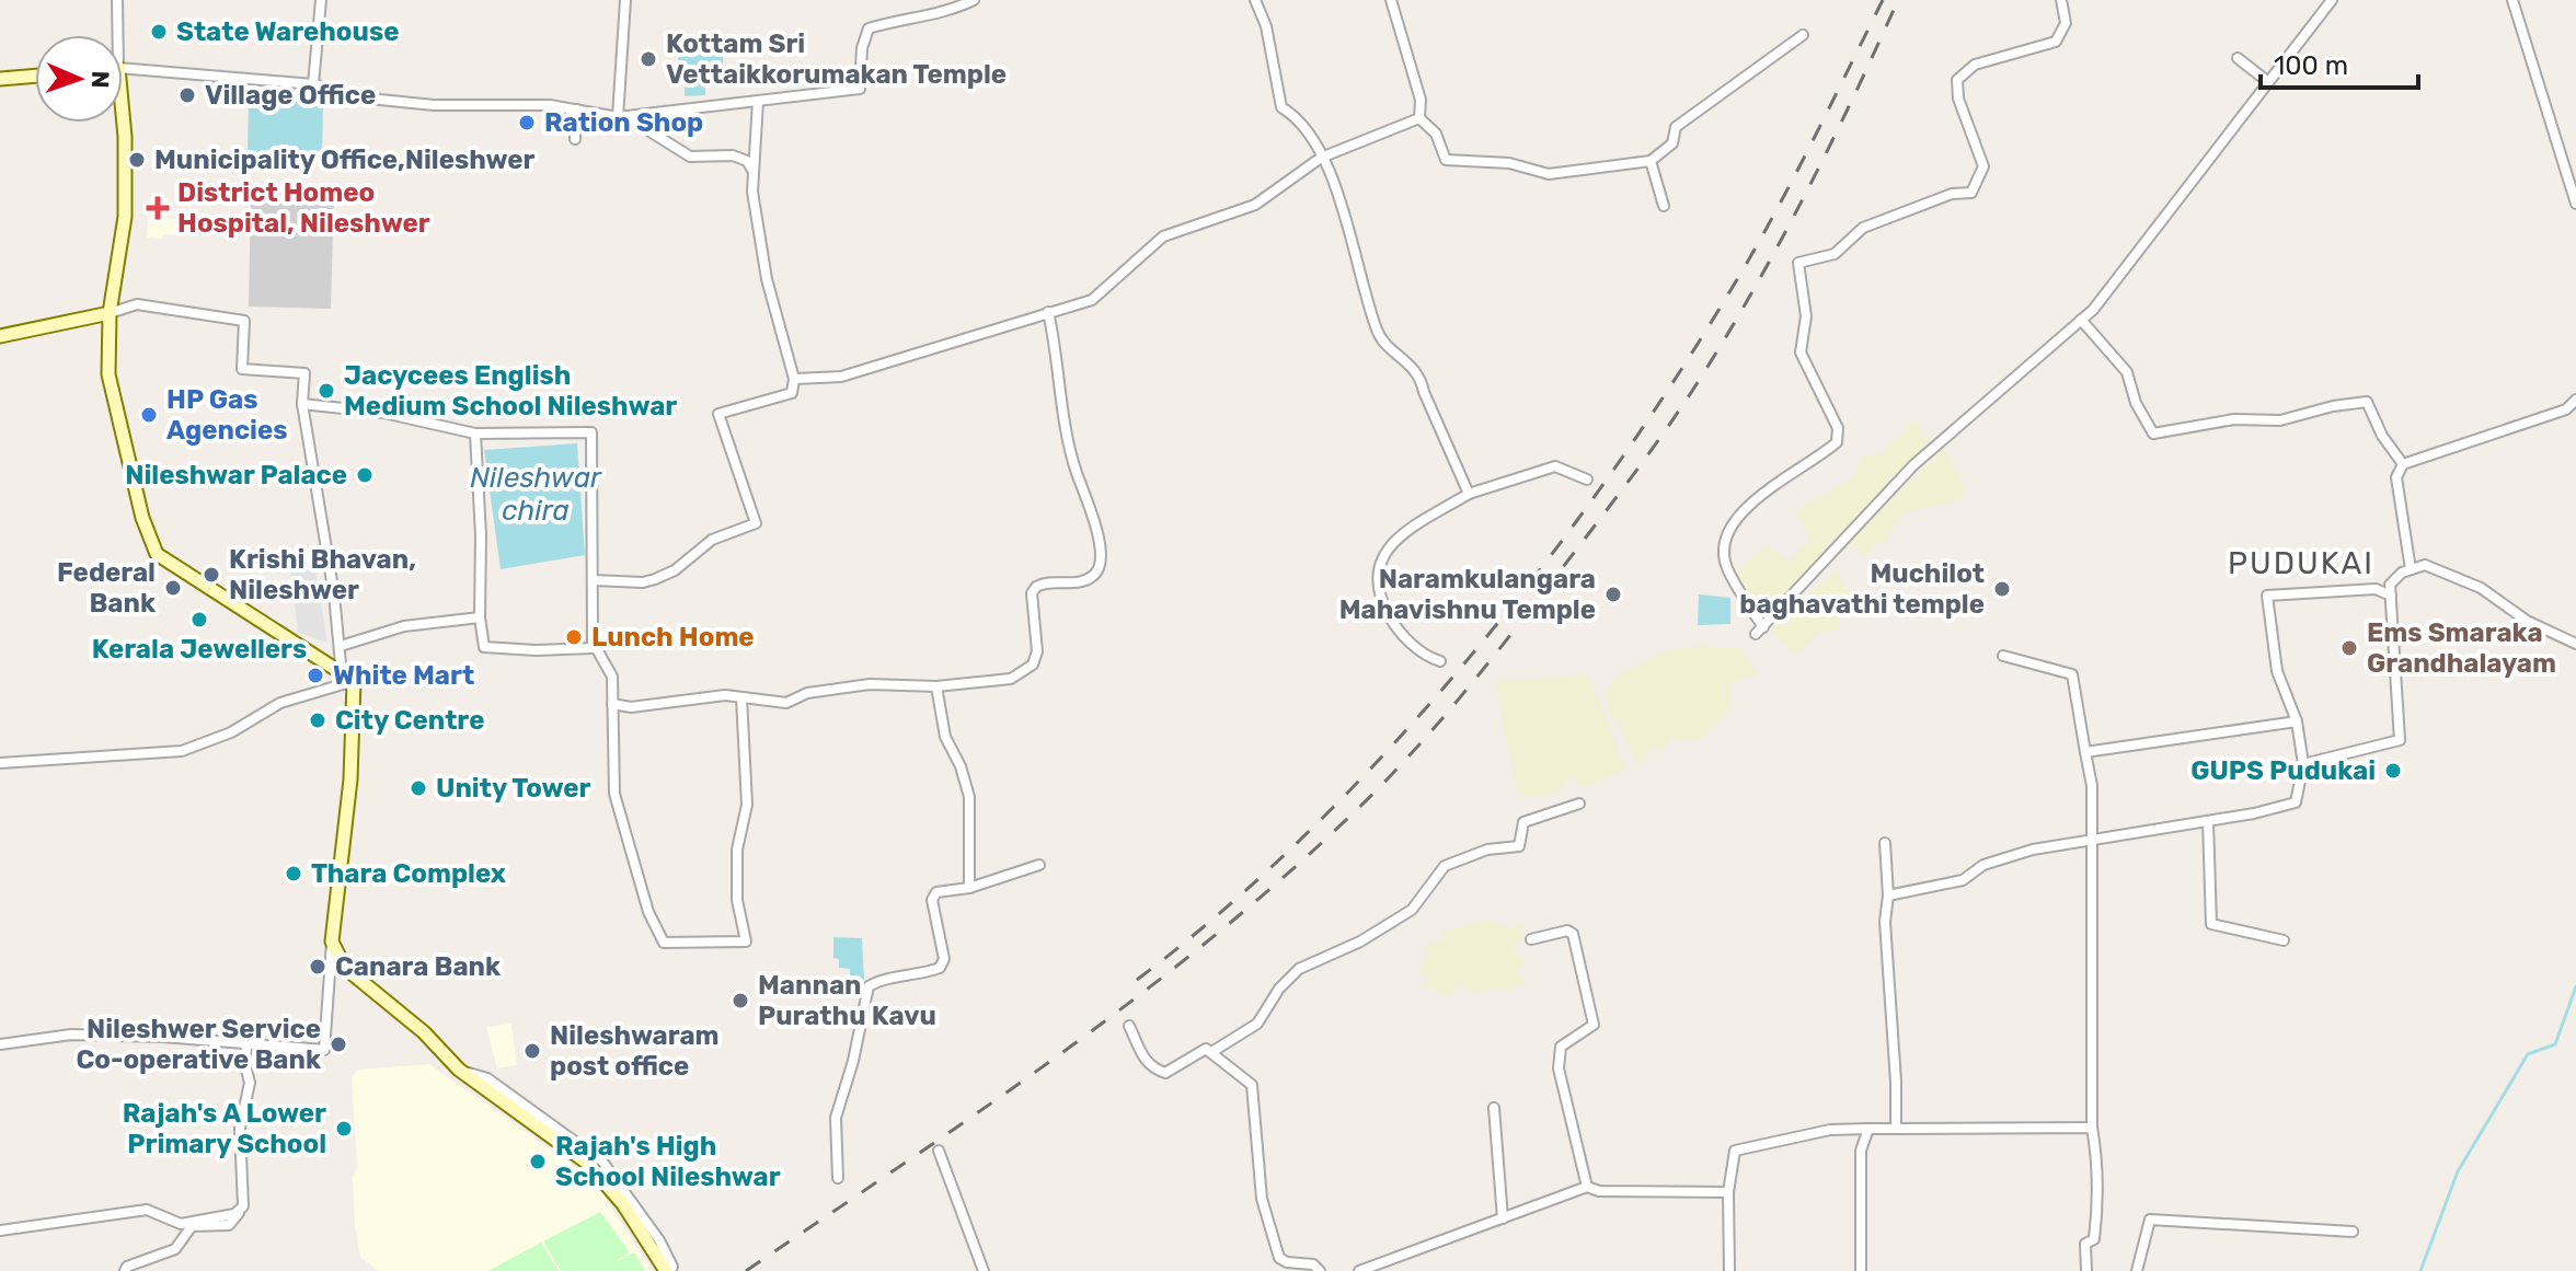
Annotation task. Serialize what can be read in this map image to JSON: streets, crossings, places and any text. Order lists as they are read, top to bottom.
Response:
{
  "districts": ["PUDUKAI"],
  "water": ["Nileshwar chira"],
  "places": {
    "other": [
      "State Warehouse",
      "Kottam Sri Vettaikkorumakan Temple",
      "Village Office",
      "Ration Shop",
      "Municipality Office,Nileshwer",
      "Jacycees English Medium School Nileshwar",
      "HP Gas Agencies",
      "Nileshwar Palace",
      "Krishi Bhavan, Nileshwer",
      "Federal Bank",
      "Muchilot baghavathi temple",
      "Naramkulangara Mahavishnu Temple",
      "Kerala Jewellers",
      "Lunch Home",
      "Ems Smaraka Grandhalayam",
      "White Mart",
      "City Centre",
      "GUPS Pudukai",
      "Unity Tower",
      "Thara Complex",
      "Canara Bank",
      "Mannan Purathu Kavu",
      "Nileshwer Service Co-operative Bank",
      "Nileshwaram post office",
      "Rajah's A Lower Primary School",
      "Rajah's High School Nileshwar"
    ],
    "health": ["District Homeo Hospital, Nileshwer"]
  },
  "scale_bar": "100 m",
  "north": "right"
}
